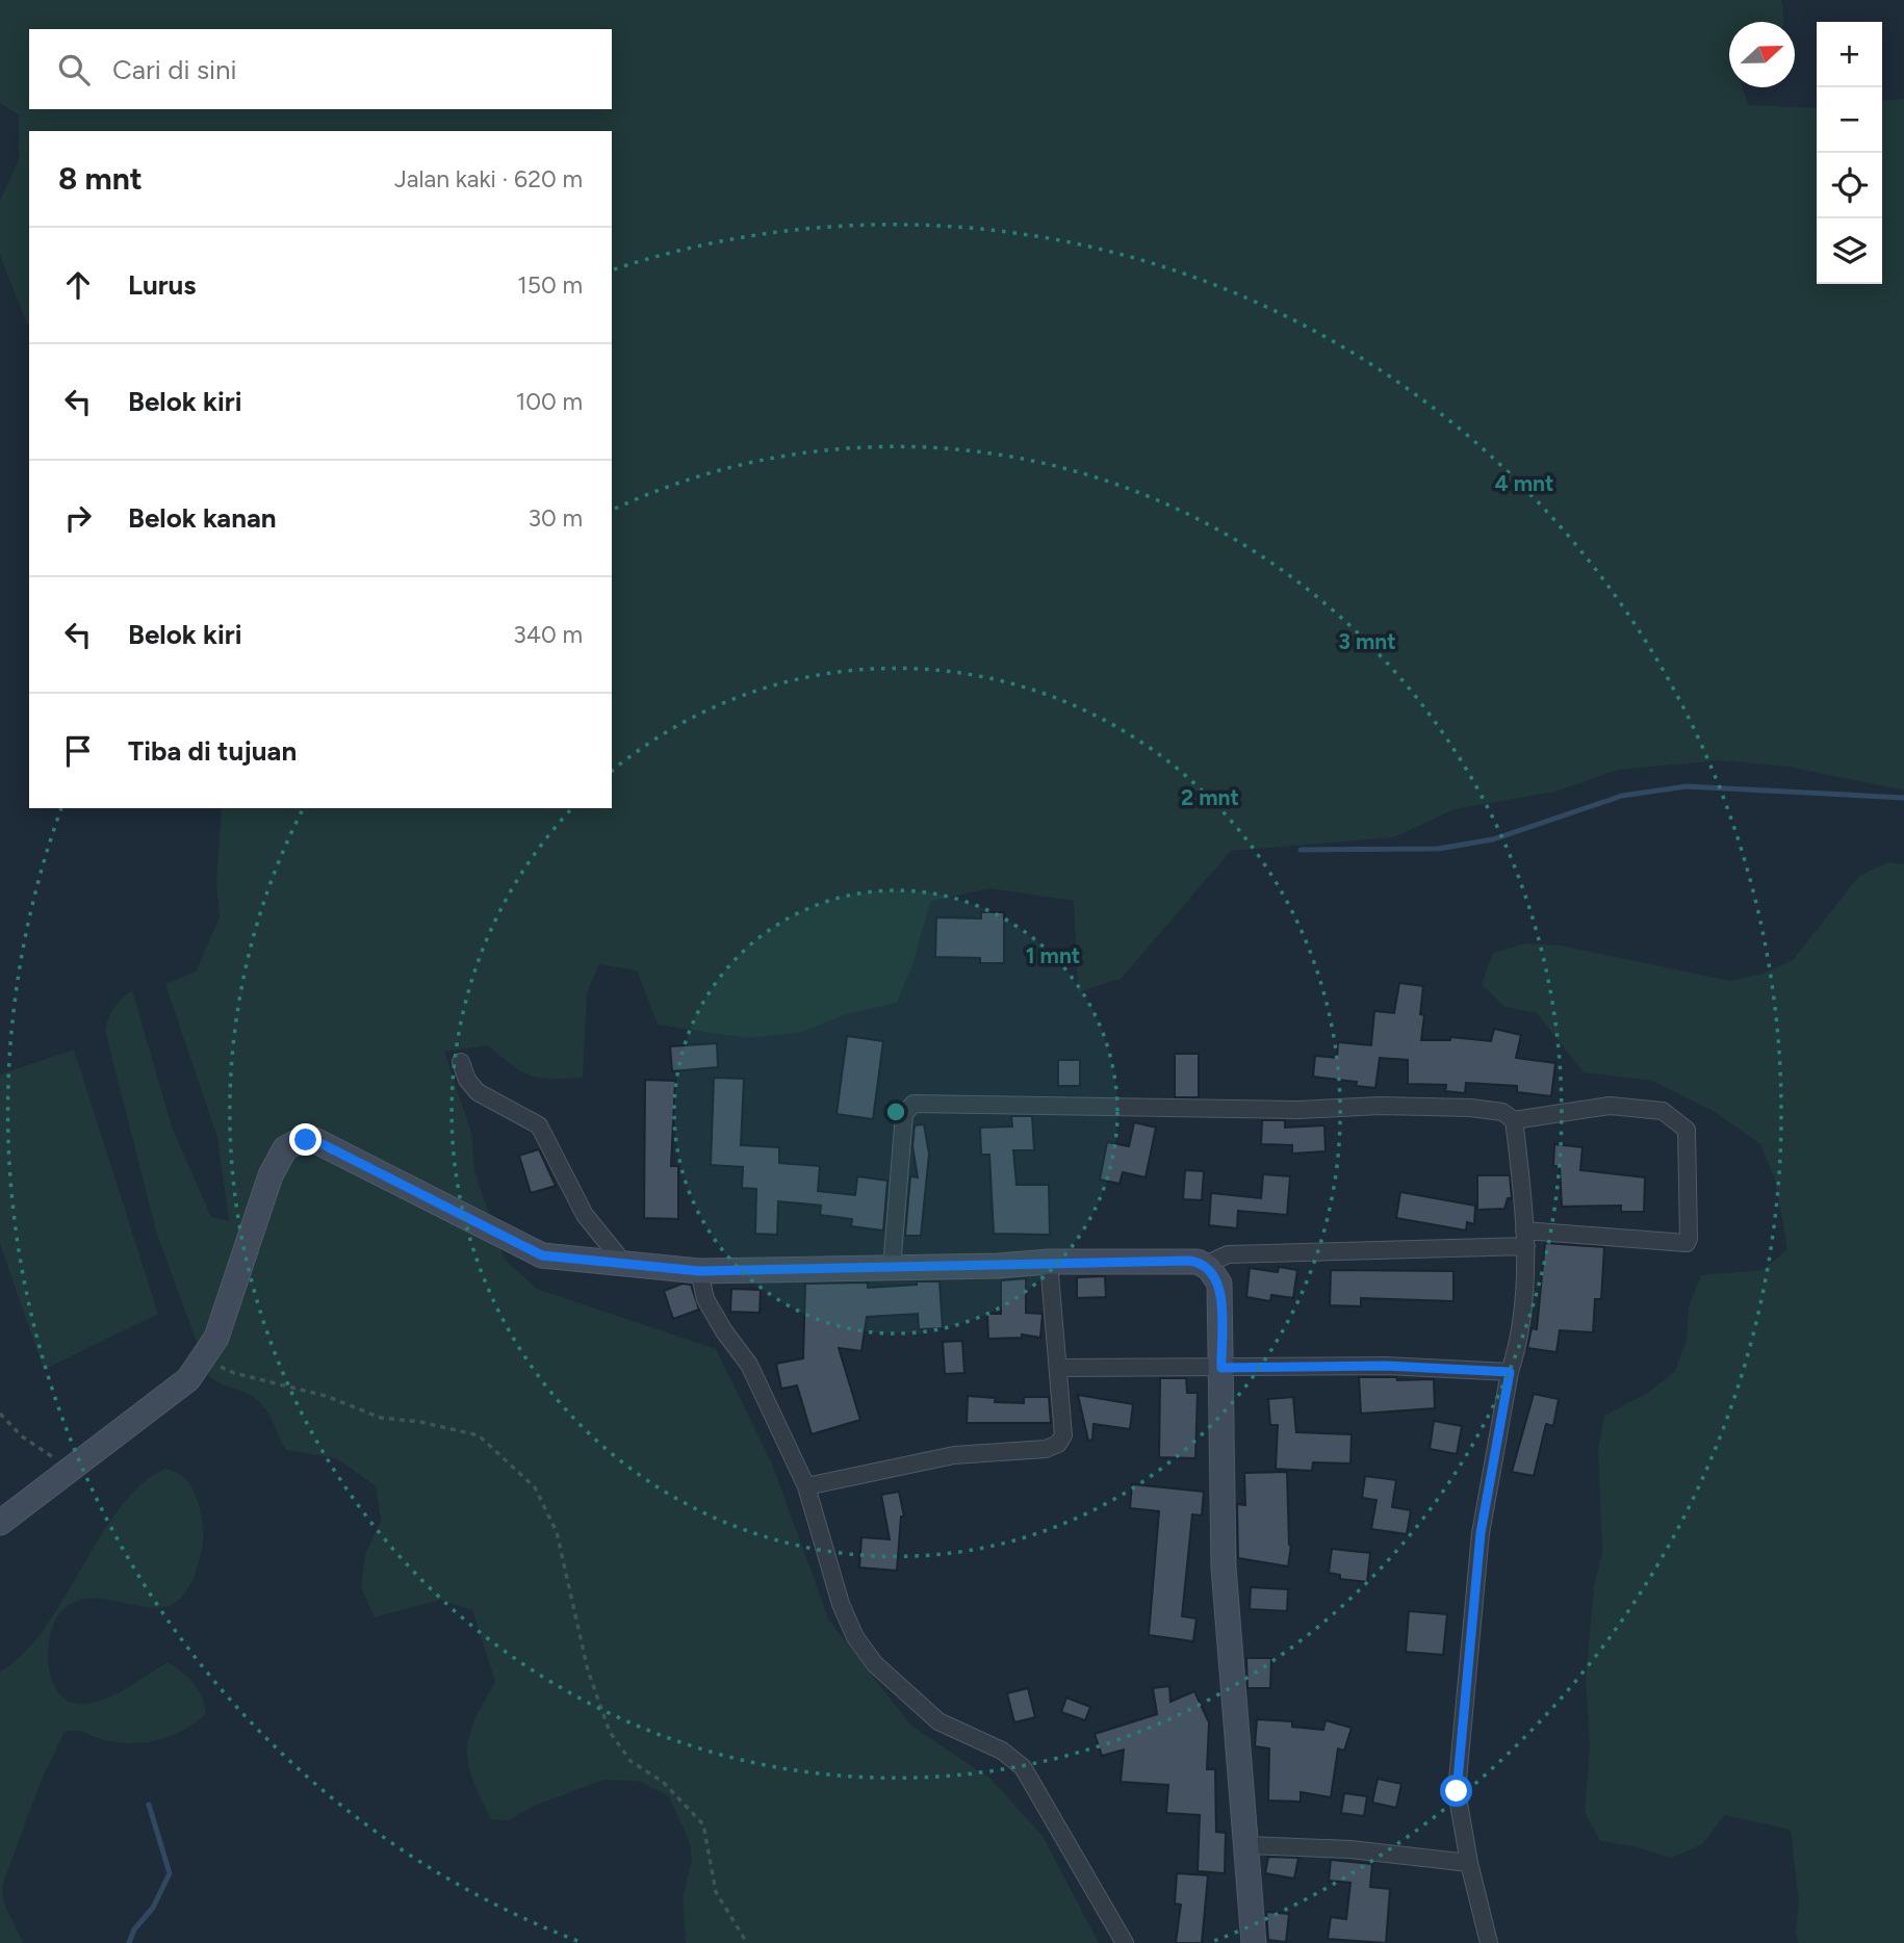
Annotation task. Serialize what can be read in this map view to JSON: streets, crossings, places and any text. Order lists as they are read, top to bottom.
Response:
{
  "north": "right",
  "page": {
    "map_buttons": ["+", "−"],
    "search": "Cari di sini",
    "heading": ["8 mnt", "Jalan kaki · 620 m"],
    "list": [
      ["Lurus", "150 m"],
      ["Belok kiri", "100 m"],
      ["Belok kanan", "30 m"],
      ["Belok kiri", "340 m"],
      "Tiba di tujuan"
    ]
  },
  "rings": [
    "4 mnt",
    "3 mnt",
    "2 mnt",
    "1 mnt"
  ]
}
